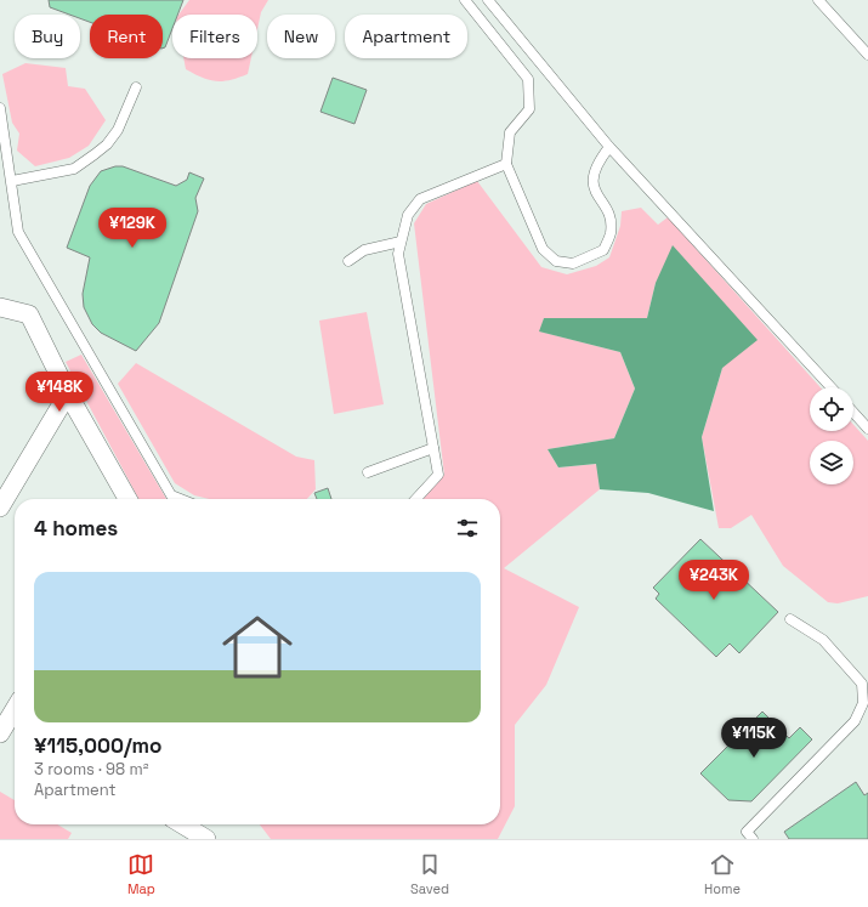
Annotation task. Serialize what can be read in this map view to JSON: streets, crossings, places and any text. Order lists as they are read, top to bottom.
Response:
{
  "page": {
    "chip": [
      "Buy",
      "Rent",
      "Filters",
      "New",
      "Apartment"
    ],
    "price": [
      "¥129K",
      "¥148K",
      "¥243K",
      "¥115K"
    ],
    "heading": "4 homes",
    "list": [
      {
        "name": "¥115,000/mo",
        "note": "3 rooms · 98 m² · Apartment"
      }
    ],
    "tabs": ["Map", "Saved", "Home"]
  }
}
